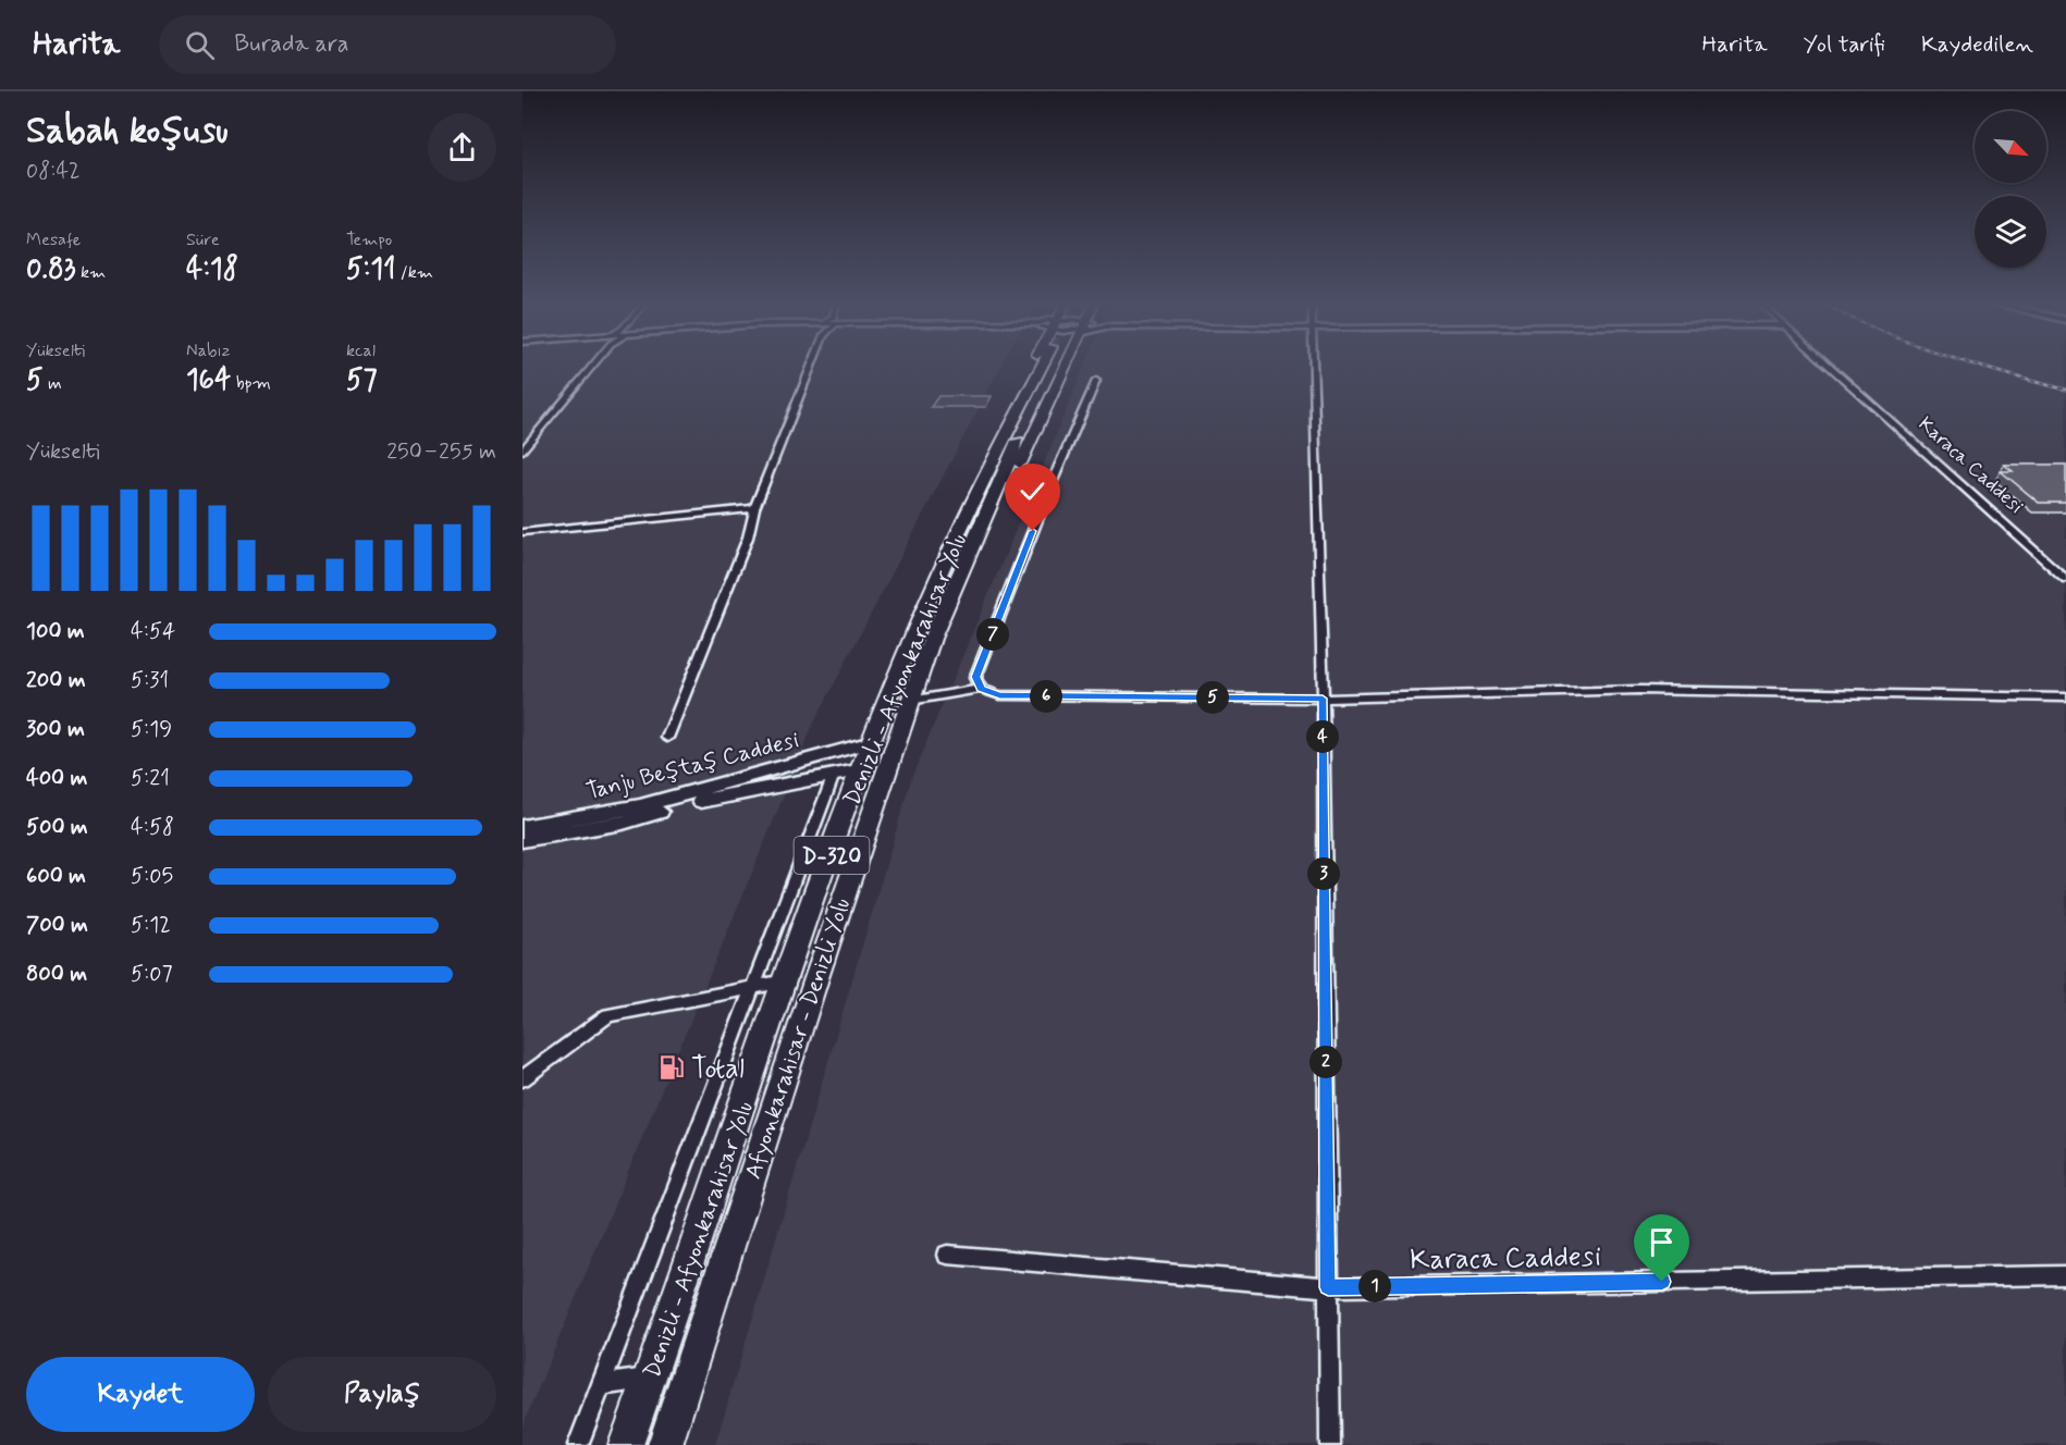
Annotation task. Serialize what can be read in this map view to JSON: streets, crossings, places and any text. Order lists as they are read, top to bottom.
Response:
{
  "streets": {
    "highway": ["Denizli - Afyonkarahisar Yolu", "D-320", "Afyonkarahisar - Denizli Yolu"],
    "street": ["Karaca Caddesi", "Tanju Beştaş Caddesi"]
  },
  "crossings": [
    ["Denizli - Afyonkarahisar Yolu", "Tanju Beştaş Caddesi"],
    ["Denizli - Afyonkarahisar Yolu", "Afyonkarahisar - Denizli Yolu"]
  ],
  "places": {
    "fuel station": ["Total"]
  },
  "north": "bottom right",
  "page": {
    "header": "Harita",
    "search": "Burada ara",
    "nav": ["Harita", "Yol tarifi", "Kaydedilen"],
    "heading": ["Sabah koşusu", "08:42"],
    "stats": [
      ["Mesafe", "0.83 km"],
      ["Süre", "4:18"],
      ["Tempo", "5:11 /km"],
      ["Yükselti", "5 m"],
      ["Nabız", "164 bpm"],
      ["kcal", "57"]
    ],
    "chart": ["Yükselti", "250–255 m"],
    "list": [
      {
        "name": "100 m",
        "note": "4:54"
      },
      {
        "name": "200 m",
        "note": "5:31"
      },
      {
        "name": "300 m",
        "note": "5:19"
      },
      {
        "name": "400 m",
        "note": "5:21"
      },
      {
        "name": "500 m",
        "note": "4:58"
      },
      {
        "name": "600 m",
        "note": "5:05"
      },
      {
        "name": "700 m",
        "note": "5:12"
      },
      {
        "name": "800 m",
        "note": "5:07"
      }
    ],
    "pins": [
      "7",
      "6",
      "5",
      "4",
      "3",
      "2",
      "1"
    ],
    "buttons": ["Kaydet", "Paylaş"]
  }
}
